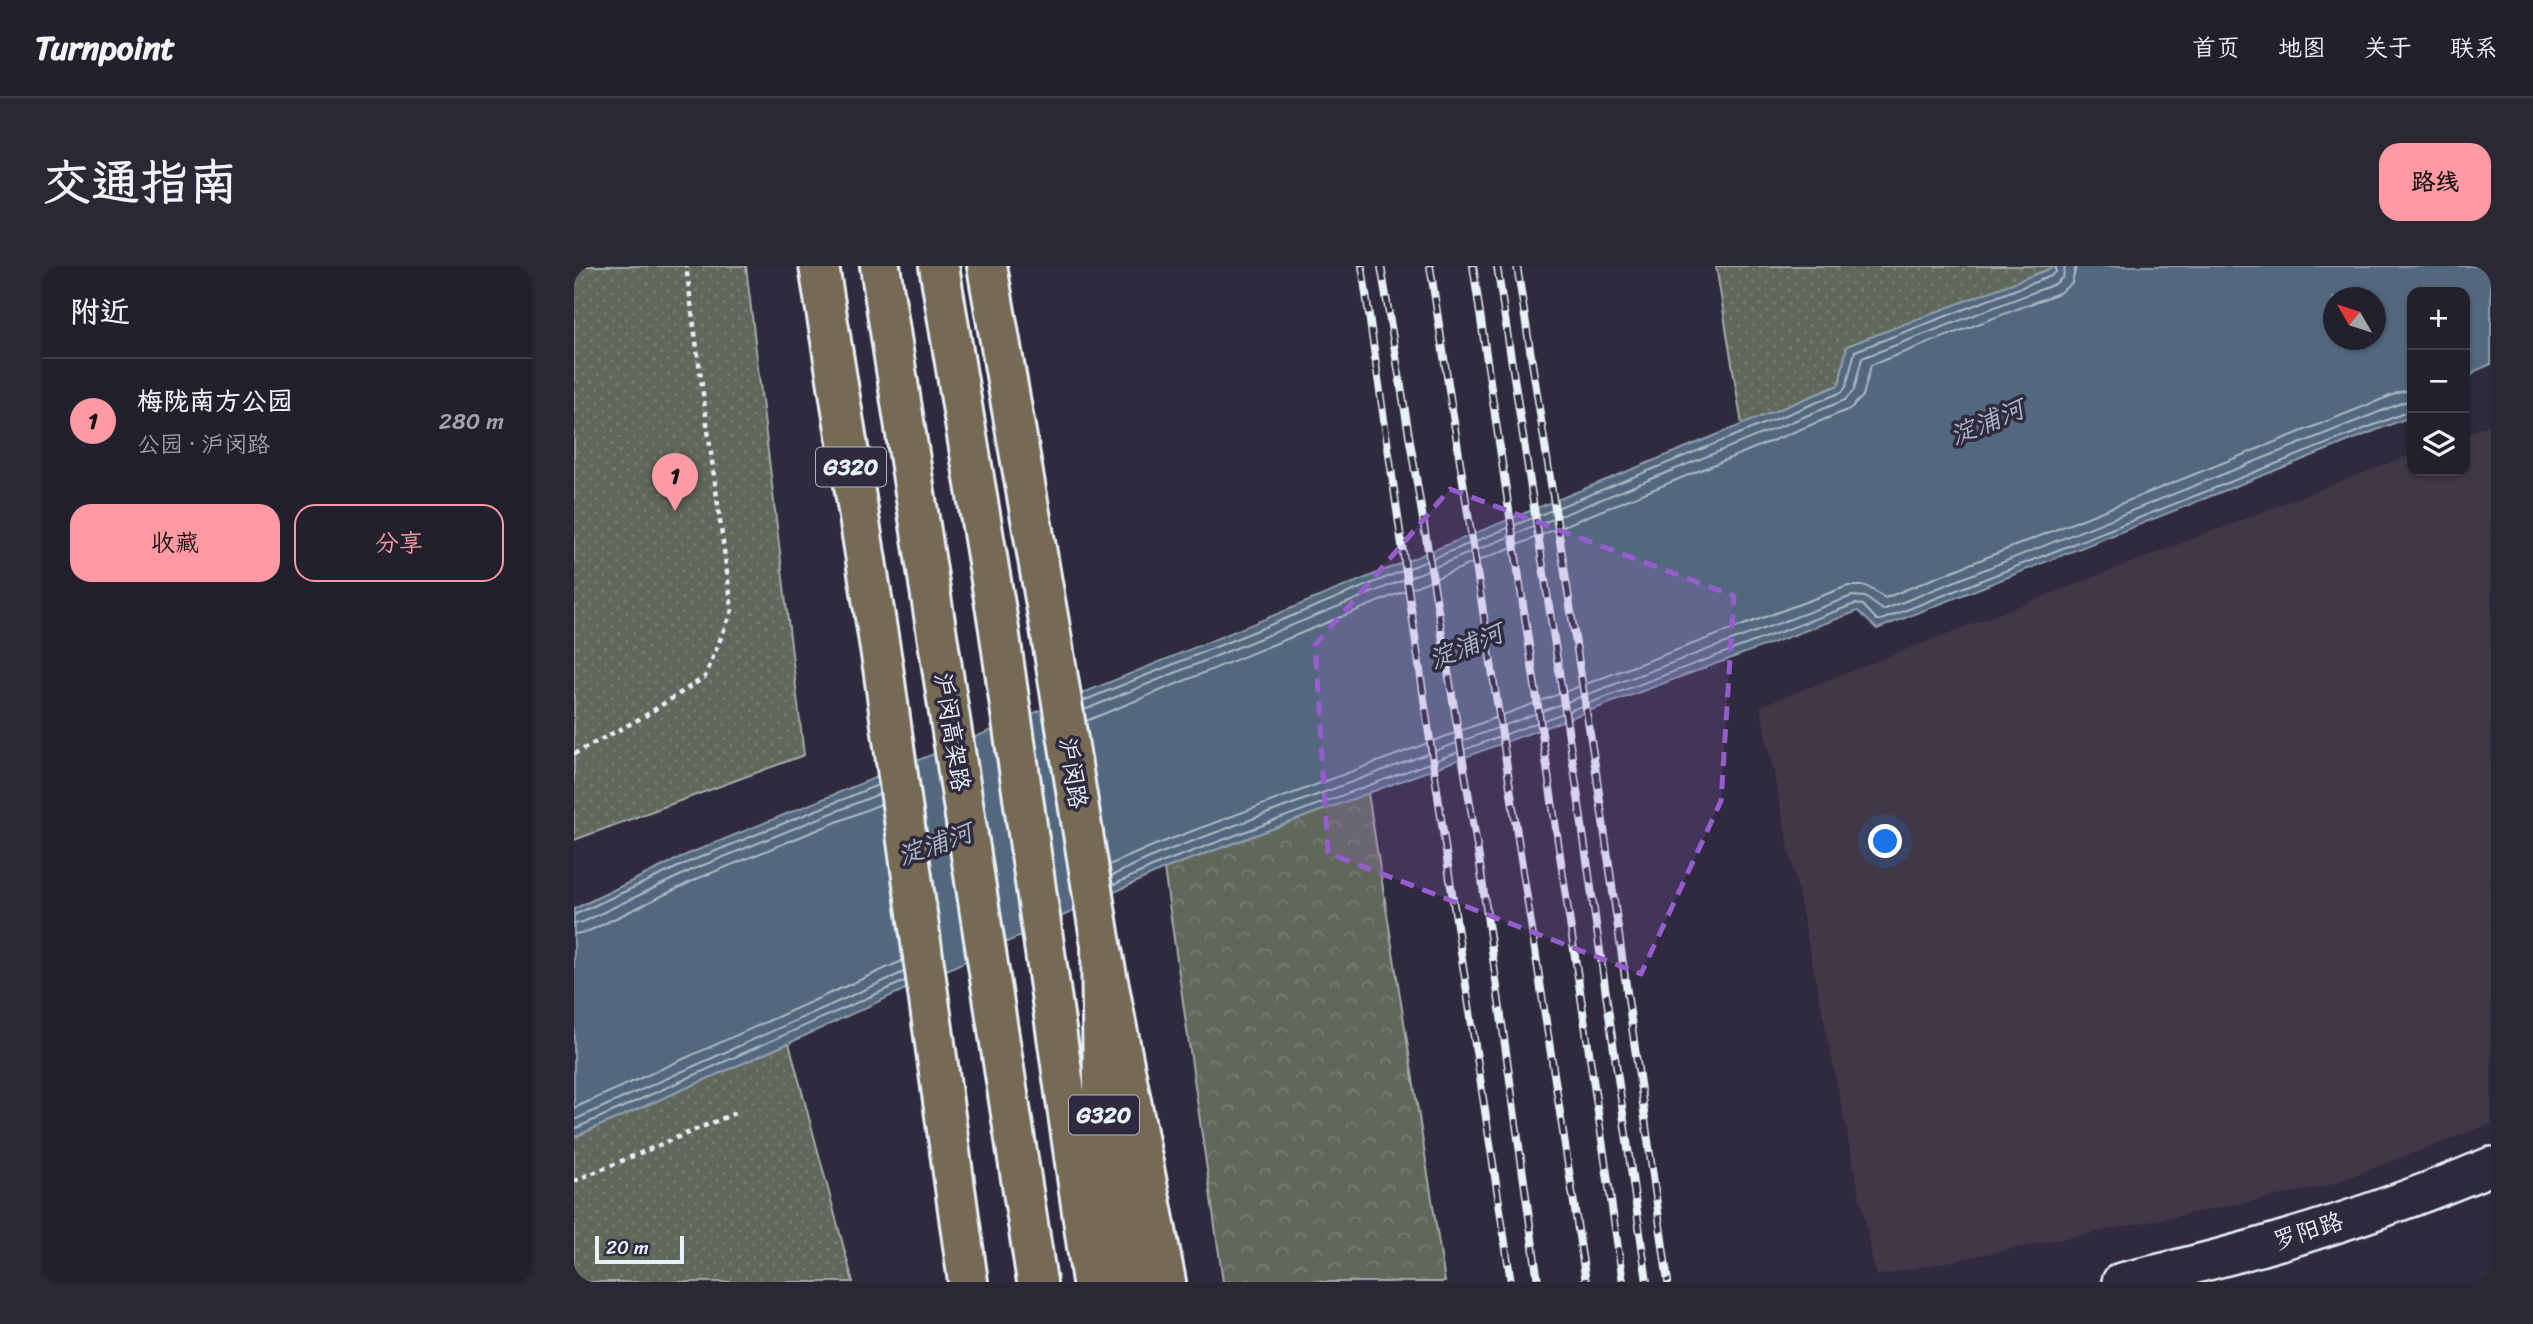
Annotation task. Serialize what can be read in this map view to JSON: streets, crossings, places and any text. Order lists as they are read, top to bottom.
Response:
{
  "streets": {
    "main road": ["G320", "沪闵高架路", "沪闵路"],
    "street": ["罗阳路"]
  },
  "water": ["淀浦河"],
  "scale_bar": "20 m",
  "north": "top left",
  "page": {
    "header": "Turnpoint",
    "nav": [
      "首页",
      "地图",
      "关于",
      "联系"
    ],
    "title": "交通指南",
    "buttons": [
      "路线",
      ["收藏", "分享"]
    ],
    "heading": "附近",
    "map_buttons": ["+", "−"],
    "list": [
      {
        "mark": "1",
        "name": "梅陇南方公园",
        "note": "公园 · 沪闵路",
        "value": "280 m"
      }
    ],
    "pins": "1",
    "scale": "20 m"
  }
}
